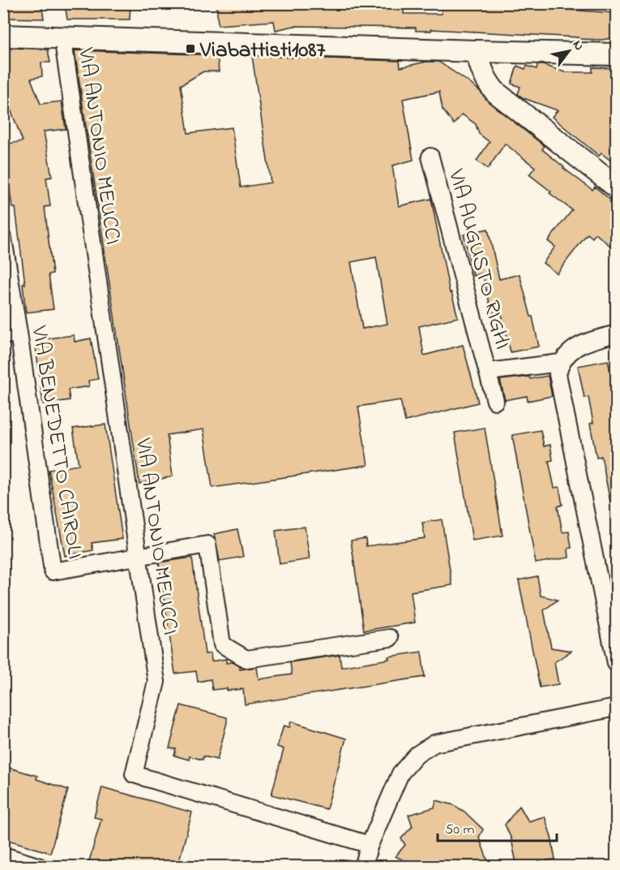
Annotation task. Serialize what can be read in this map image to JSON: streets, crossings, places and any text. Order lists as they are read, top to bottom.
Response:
{
  "streets": {
    "street": ["VIA ANTONIO MEUCCI", "VIA AUGUSTO RIGHI", "VIA BENEDETTO CAIROLI"]
  },
  "crossings": [
    ["VIA ANTONIO MEUCCI", "VIA BENEDETTO CAIROLI"]
  ],
  "places": {
    "transit": ["Viabattisti1087"]
  },
  "scale_bar": "50 m",
  "north": "top right"
}
